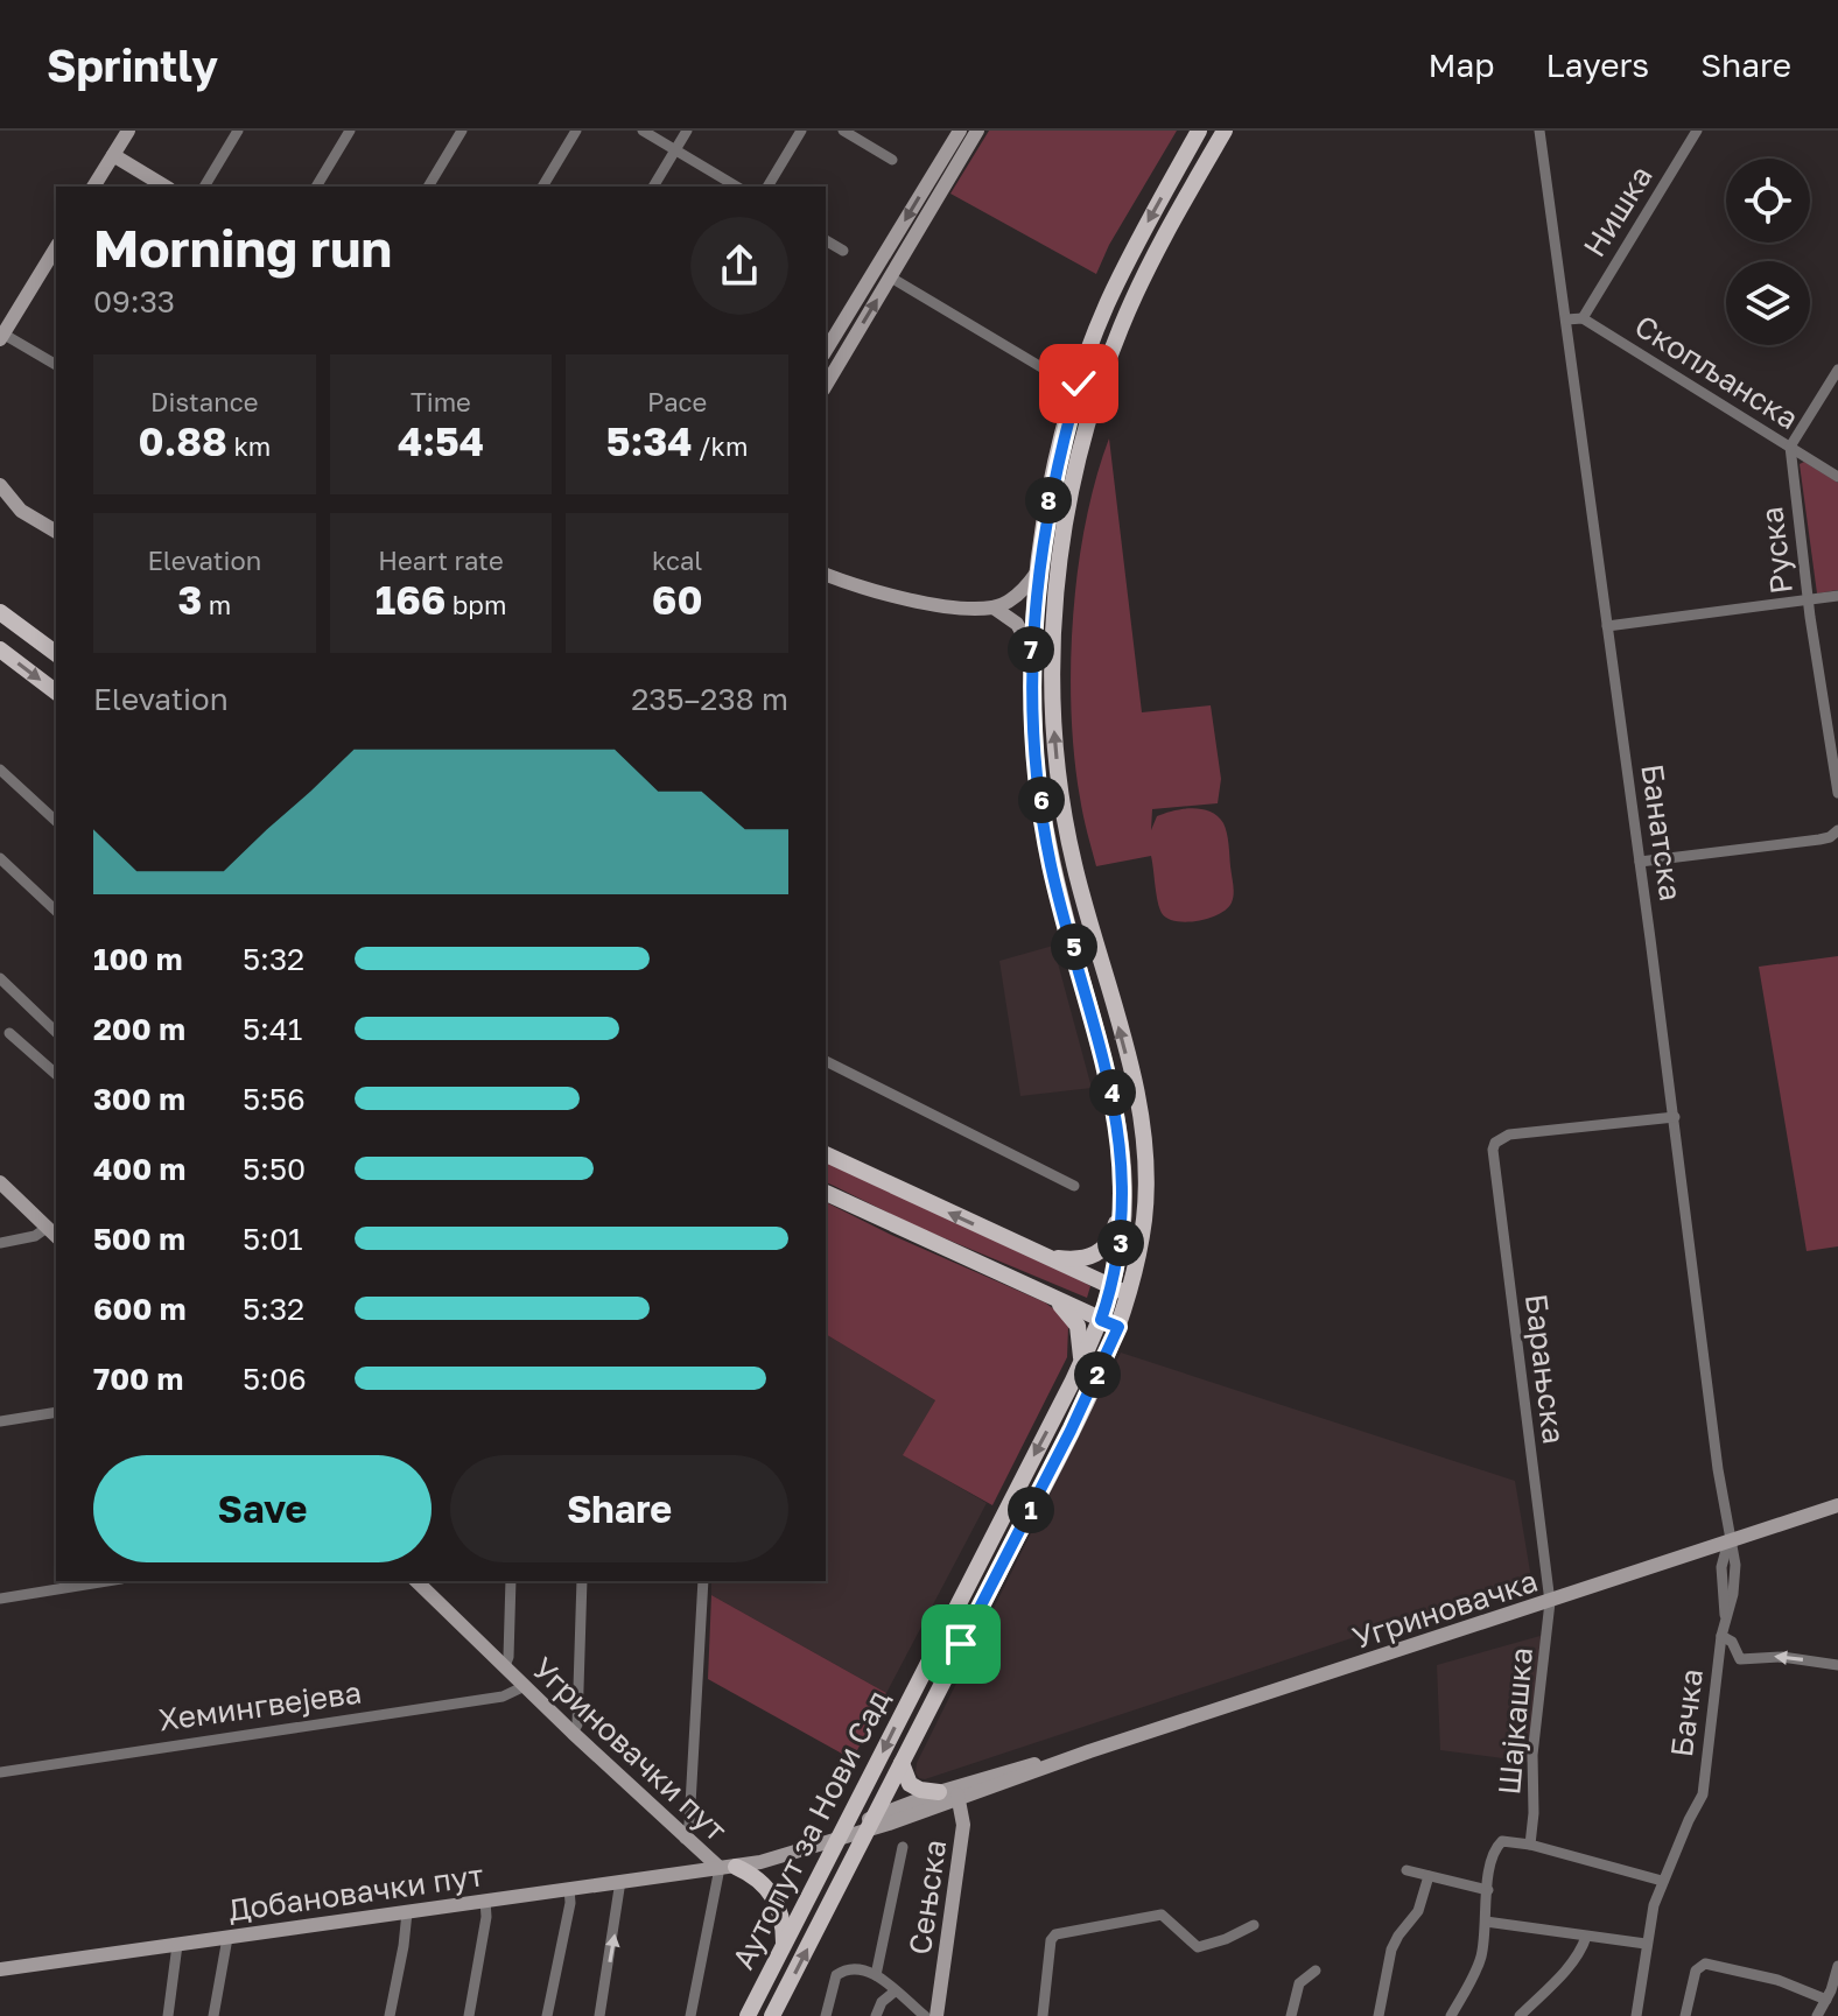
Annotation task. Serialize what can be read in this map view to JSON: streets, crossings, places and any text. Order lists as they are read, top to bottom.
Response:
{
  "streets": {
    "main road": ["Аутопут за Нови Сад"],
    "street": [
      "Нишка",
      "Скопљанска",
      "Руска",
      "Банатска",
      "Барањска",
      "Угриновачка",
      "Хемингвејева",
      "Бачка",
      "Шајкашка",
      "Угриновачки пут",
      "Добановачки пут",
      "Сењска"
    ]
  },
  "crossings": [
    ["Нишка", "Скопљанска"],
    ["Скопљанска", "Руска"],
    ["Банатска", "Барањска"],
    ["Банатска", "Угриновачка"],
    ["Банатска", "Бачка"],
    ["Барањска", "Угриновачка"],
    ["Барањска", "Шајкашка"],
    ["Угриновачка", "Бачка"],
    ["Угриновачка", "Шајкашка"],
    ["Угриновачка", "Угриновачки пут"],
    ["Угриновачка", "Аутопут за Нови Сад"],
    ["Угриновачка", "Сењска"],
    ["Хемингвејева", "Угриновачки пут"],
    ["Угриновачки пут", "Аутопут за Нови Сад"],
    ["Угриновачки пут", "Добановачки пут"]
  ],
  "page": {
    "header": "Sprintly",
    "nav": ["Map", "Layers", "Share"],
    "heading": ["Morning run", "09:33"],
    "stats": [
      ["Distance", "0.88 km"],
      ["Time", "4:54"],
      ["Pace", "5:34 /km"],
      ["Elevation", "3 m"],
      ["Heart rate", "166 bpm"],
      ["kcal", "60"]
    ],
    "pins": [
      "8",
      "7",
      "6",
      "5",
      "4",
      "3",
      "2",
      "1"
    ],
    "chart": ["Elevation", "235–238 m"],
    "list": [
      {
        "name": "100 m",
        "note": "5:32"
      },
      {
        "name": "200 m",
        "note": "5:41"
      },
      {
        "name": "300 m",
        "note": "5:56"
      },
      {
        "name": "400 m",
        "note": "5:50"
      },
      {
        "name": "500 m",
        "note": "5:01"
      },
      {
        "name": "600 m",
        "note": "5:32"
      },
      {
        "name": "700 m",
        "note": "5:06"
      }
    ],
    "buttons": ["Save", "Share"]
  }
}
